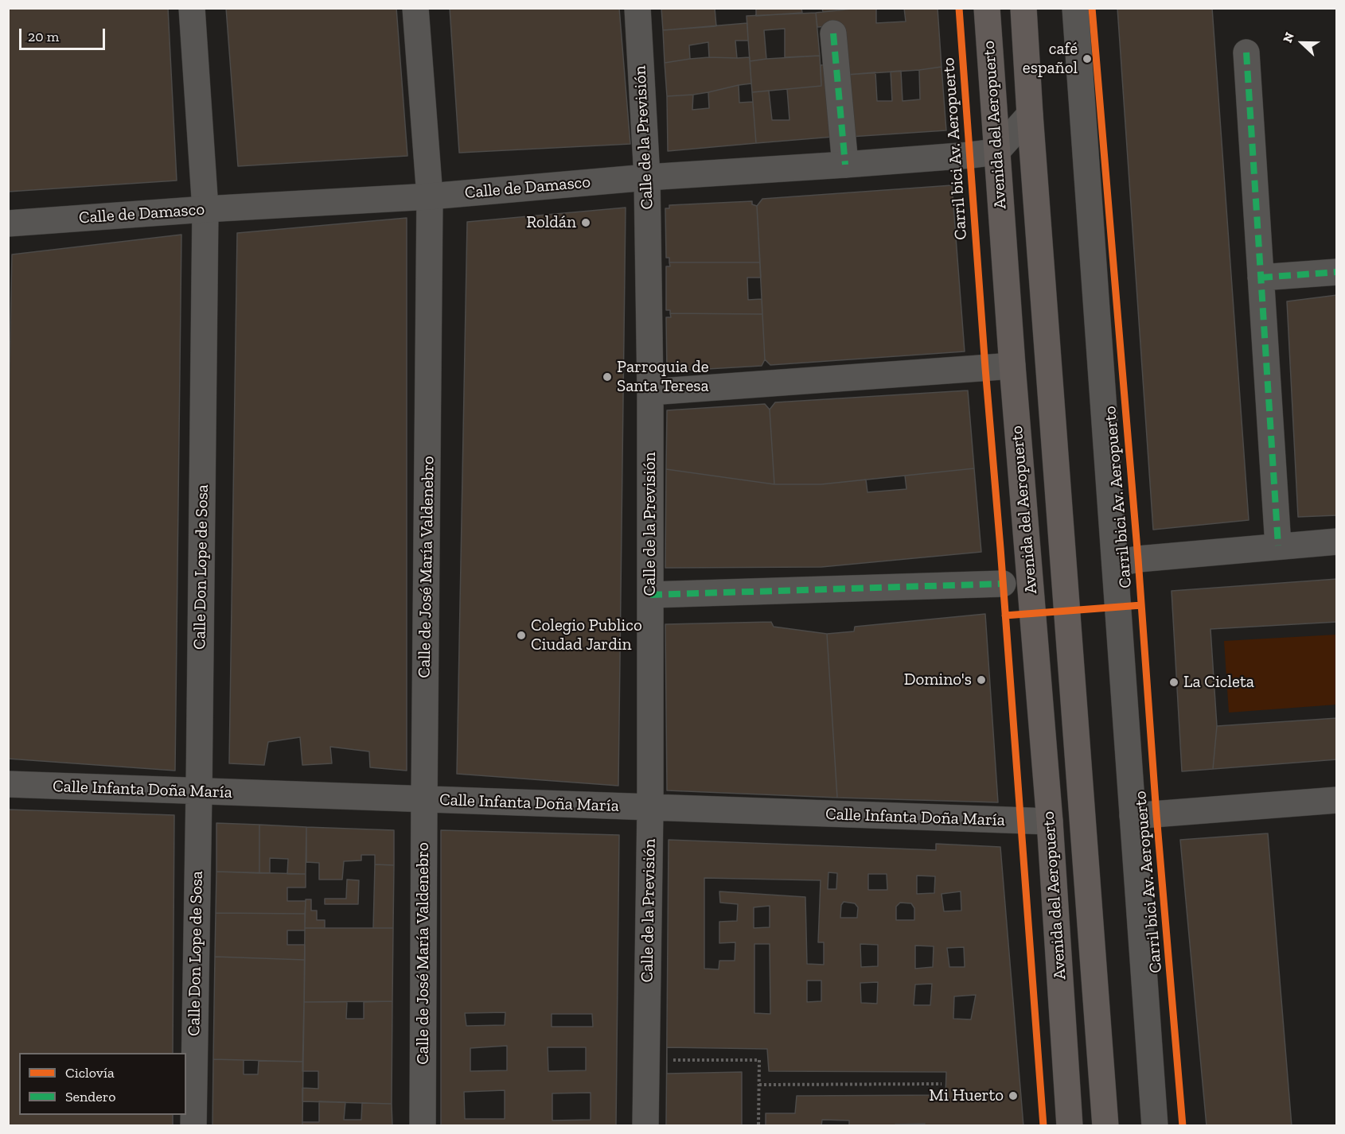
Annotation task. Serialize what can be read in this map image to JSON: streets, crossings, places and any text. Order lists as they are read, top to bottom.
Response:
{
  "streets": {
    "main road": ["Avenida del Aeropuerto"],
    "street": [
      "Calle de la Previsión",
      "Calle de Damasco",
      "Calle Don Lope de Sosa",
      "Calle de José María Valdenebro",
      "Calle Infanta Doña María"
    ],
    "cycle path": ["Carril bici Av. Aeropuerto"]
  },
  "crossings": [
    ["Avenida del Aeropuerto", "Calle de Damasco"],
    ["Avenida del Aeropuerto", "Calle Infanta Doña María"],
    ["Calle de la Previsión", "Calle de Damasco"],
    ["Calle de la Previsión", "Calle Infanta Doña María"],
    ["Calle de Damasco", "Calle Don Lope de Sosa"],
    ["Calle de Damasco", "Calle de José María Valdenebro"],
    ["Calle Don Lope de Sosa", "Calle Infanta Doña María"],
    ["Calle de José María Valdenebro", "Calle Infanta Doña María"]
  ],
  "places": [
    "café español",
    "Roldán",
    "Parroquia de Santa Teresa",
    "Colegio Publico Ciudad Jardin",
    "Domino's",
    "La Cicleta",
    "Mi Huerto"
  ],
  "legend": ["Ciclovía", "Sendero"],
  "scale_bar": "20 m",
  "north": "left"
}
